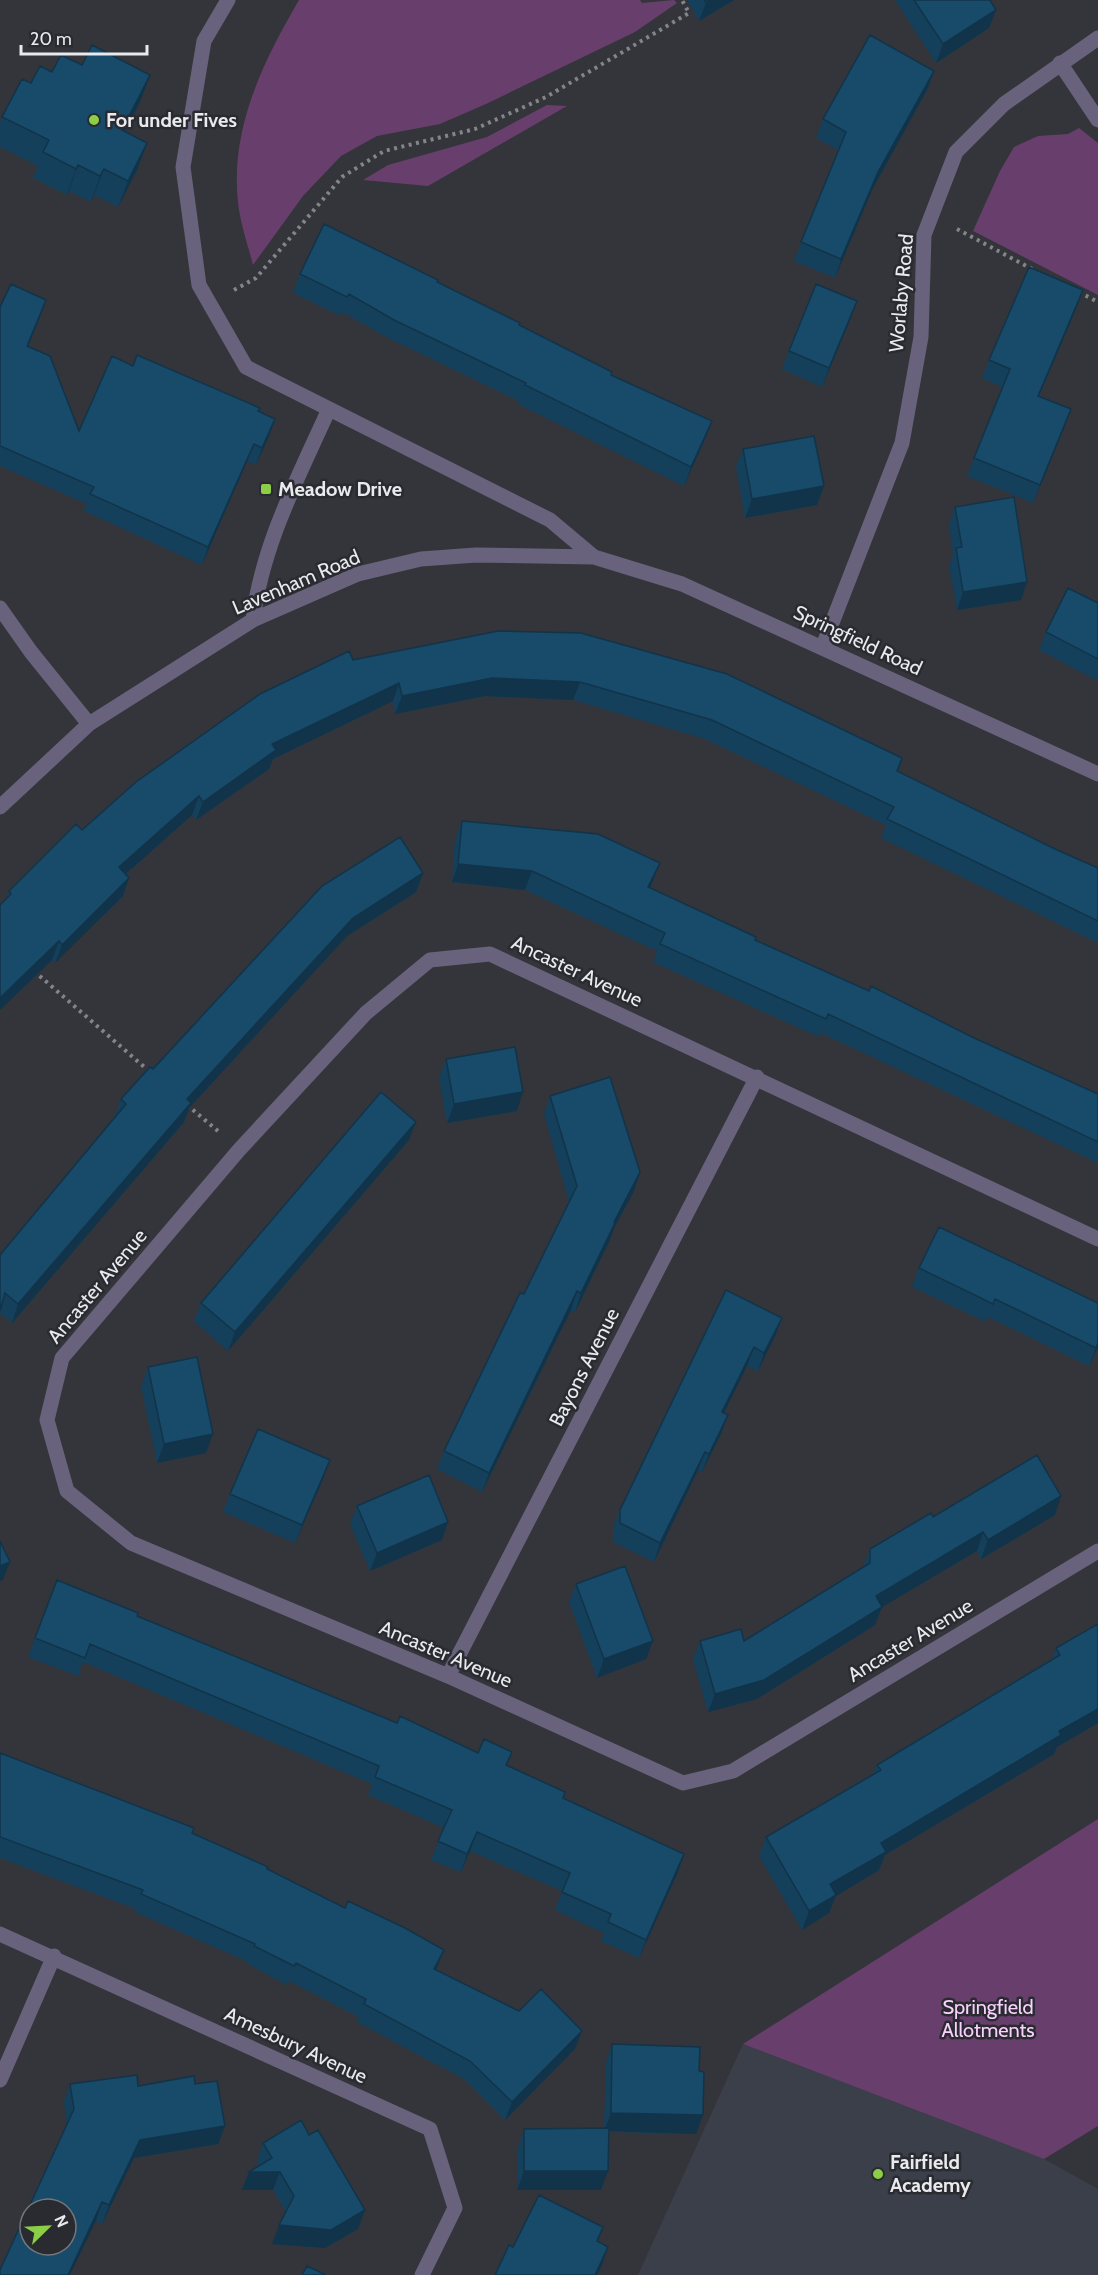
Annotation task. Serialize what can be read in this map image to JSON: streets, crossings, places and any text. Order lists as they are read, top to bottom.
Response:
{
  "streets": {
    "street": [
      "Worlaby Road",
      "Lavenham Road",
      "Springfield Road",
      "Ancaster Avenue",
      "Bayons Avenue",
      "Amesbury Avenue"
    ]
  },
  "crossings": [
    ["Worlaby Road", "Springfield Road"],
    ["Lavenham Road", "Springfield Road"],
    ["Ancaster Avenue", "Bayons Avenue"]
  ],
  "parks": ["Springfield Allotments"],
  "places": {
    "other": ["For under Fives", "Fairfield Academy"],
    "transit": ["Meadow Drive"]
  },
  "scale_bar": "20 m",
  "north": "top right"
}
